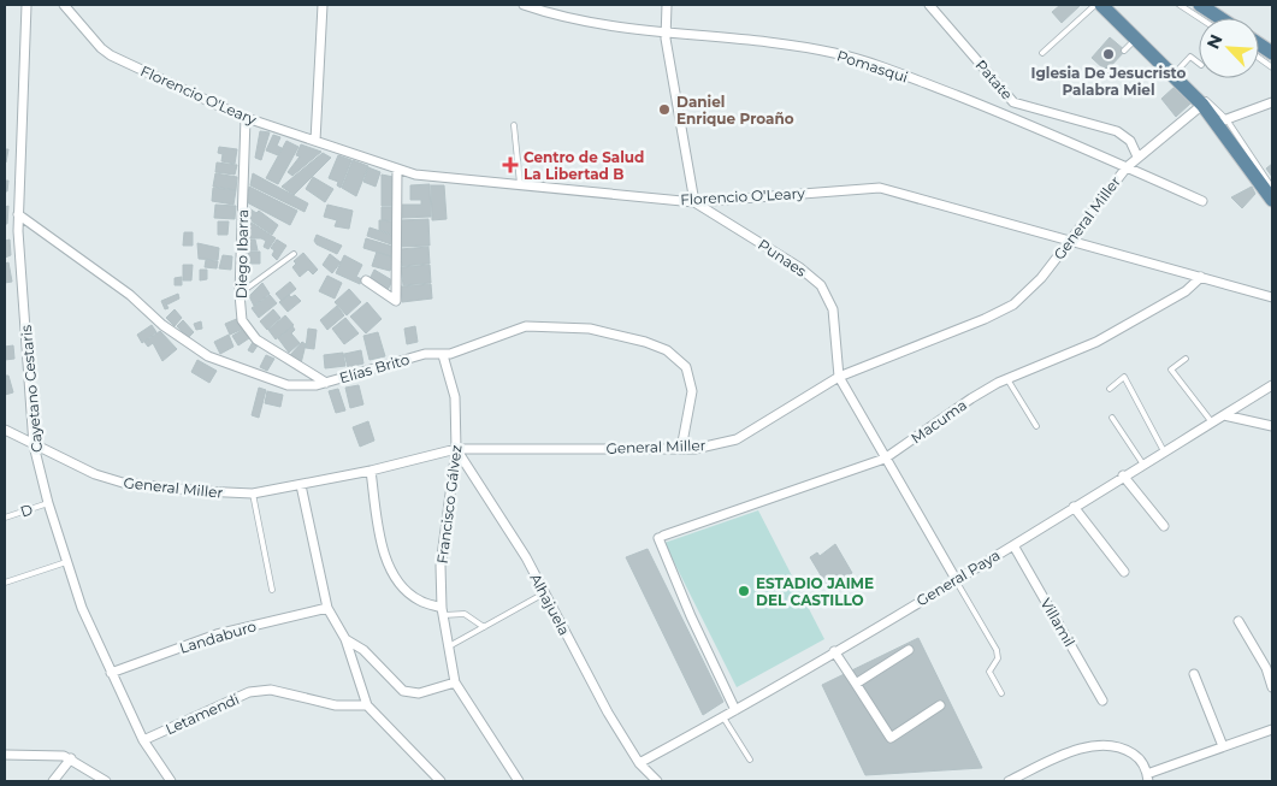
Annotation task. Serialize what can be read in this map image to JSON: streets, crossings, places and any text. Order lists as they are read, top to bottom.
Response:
{
  "streets": {
    "street": [
      "Pomasqui",
      "Patate",
      "Florencio O'Leary",
      "General Miller",
      "Diego Ibarra",
      "Punaes",
      "Elías Brito",
      "Cayetano Cestaris",
      "Macuma",
      "Francisco Gálvez",
      "General Paya",
      "Alhajuela",
      "Villamil",
      "Landaburo",
      "Letamendi"
    ],
    "lane": ["D"]
  },
  "crossings": [
    ["Pomasqui", "General Miller"],
    ["Patate", "General Miller"],
    ["Florencio O'Leary", "General Miller"],
    ["Florencio O'Leary", "Diego Ibarra"],
    ["Florencio O'Leary", "Punaes"],
    ["Florencio O'Leary", "Macuma"],
    ["General Miller", "Punaes"],
    ["General Miller", "Elías Brito"],
    ["General Miller", "Cayetano Cestaris"],
    ["General Miller", "Francisco Gálvez"],
    ["General Miller", "Alhajuela"],
    ["Diego Ibarra", "Elías Brito"],
    ["Punaes", "Macuma"],
    ["Punaes", "General Paya"],
    ["Elías Brito", "Cayetano Cestaris"],
    ["Elías Brito", "Francisco Gálvez"],
    ["Cayetano Cestaris", "D"],
    ["Cayetano Cestaris", "Landaburo"],
    ["Cayetano Cestaris", "Letamendi"],
    ["Macuma", "General Paya"],
    ["Francisco Gálvez", "Alhajuela"],
    ["General Paya", "Alhajuela"],
    ["General Paya", "Villamil"]
  ],
  "places": {
    "other": ["Iglesia De Jesucristo Palabra Miel", "Daniel Enrique Proaño", "ESTADIO JAIME DEL CASTILLO"],
    "health": ["Centro de Salud La Libertad B"]
  },
  "north": "top left"
}
